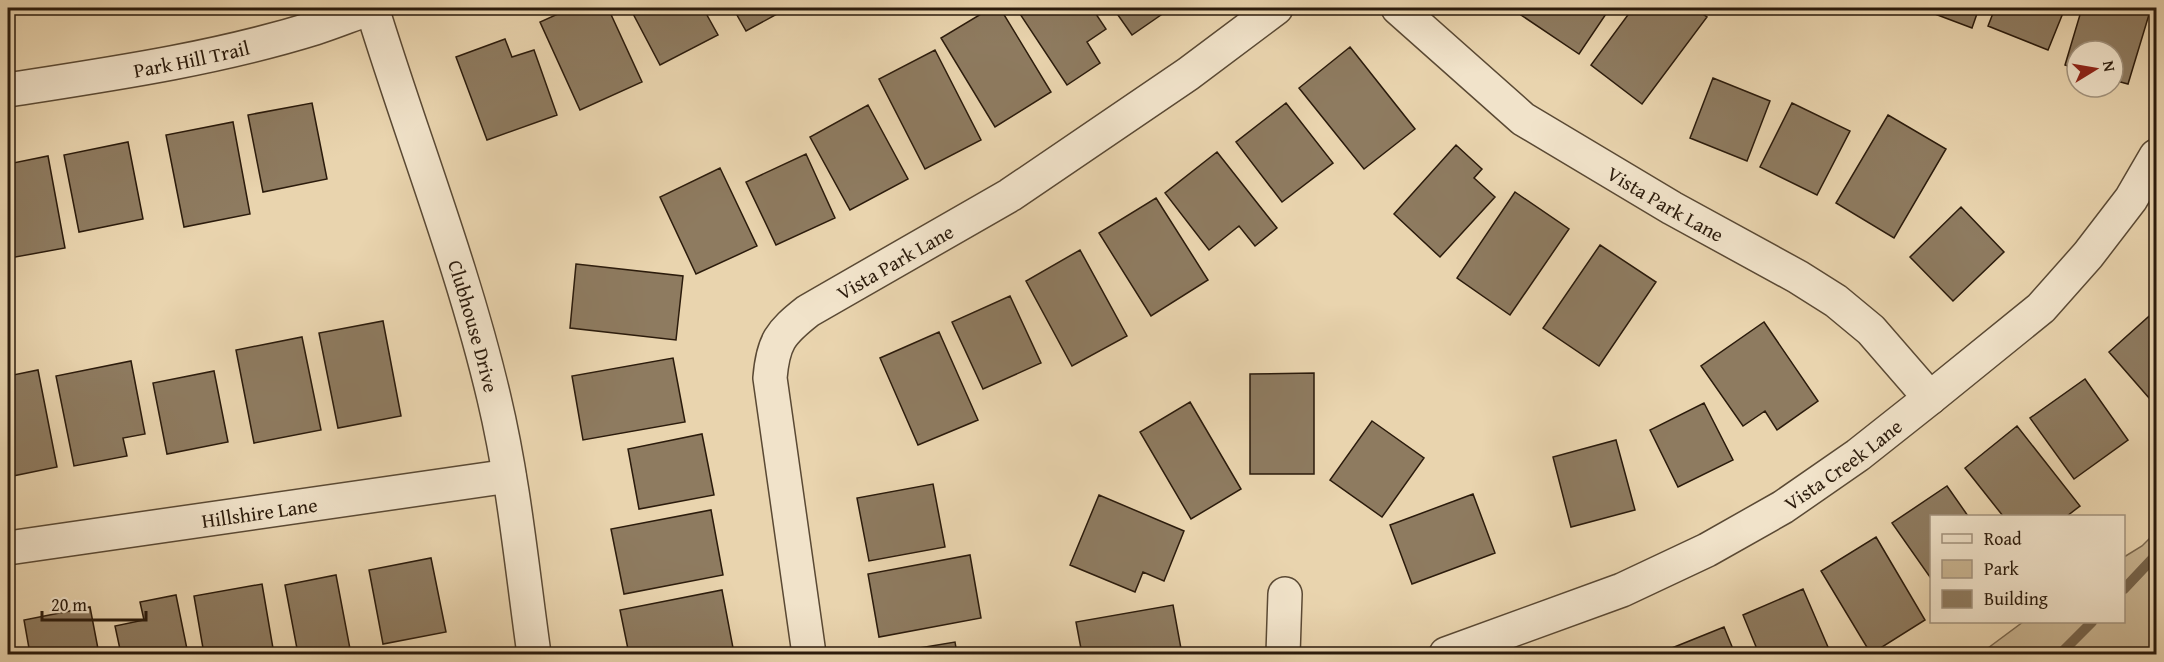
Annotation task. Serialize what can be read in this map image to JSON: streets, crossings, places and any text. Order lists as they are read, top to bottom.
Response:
{
  "streets": {
    "street": [
      "Park Hill Trail",
      "Vista Park Lane",
      "Clubhouse Drive",
      "Vista Creek Lane",
      "Hillshire Lane"
    ]
  },
  "crossings": [
    ["Park Hill Trail", "Clubhouse Drive"],
    ["Vista Park Lane", "Vista Creek Lane"],
    ["Clubhouse Drive", "Hillshire Lane"]
  ],
  "legend": ["Road", "Park", "Building"],
  "scale_bar": "20 m",
  "north": "right"
}
